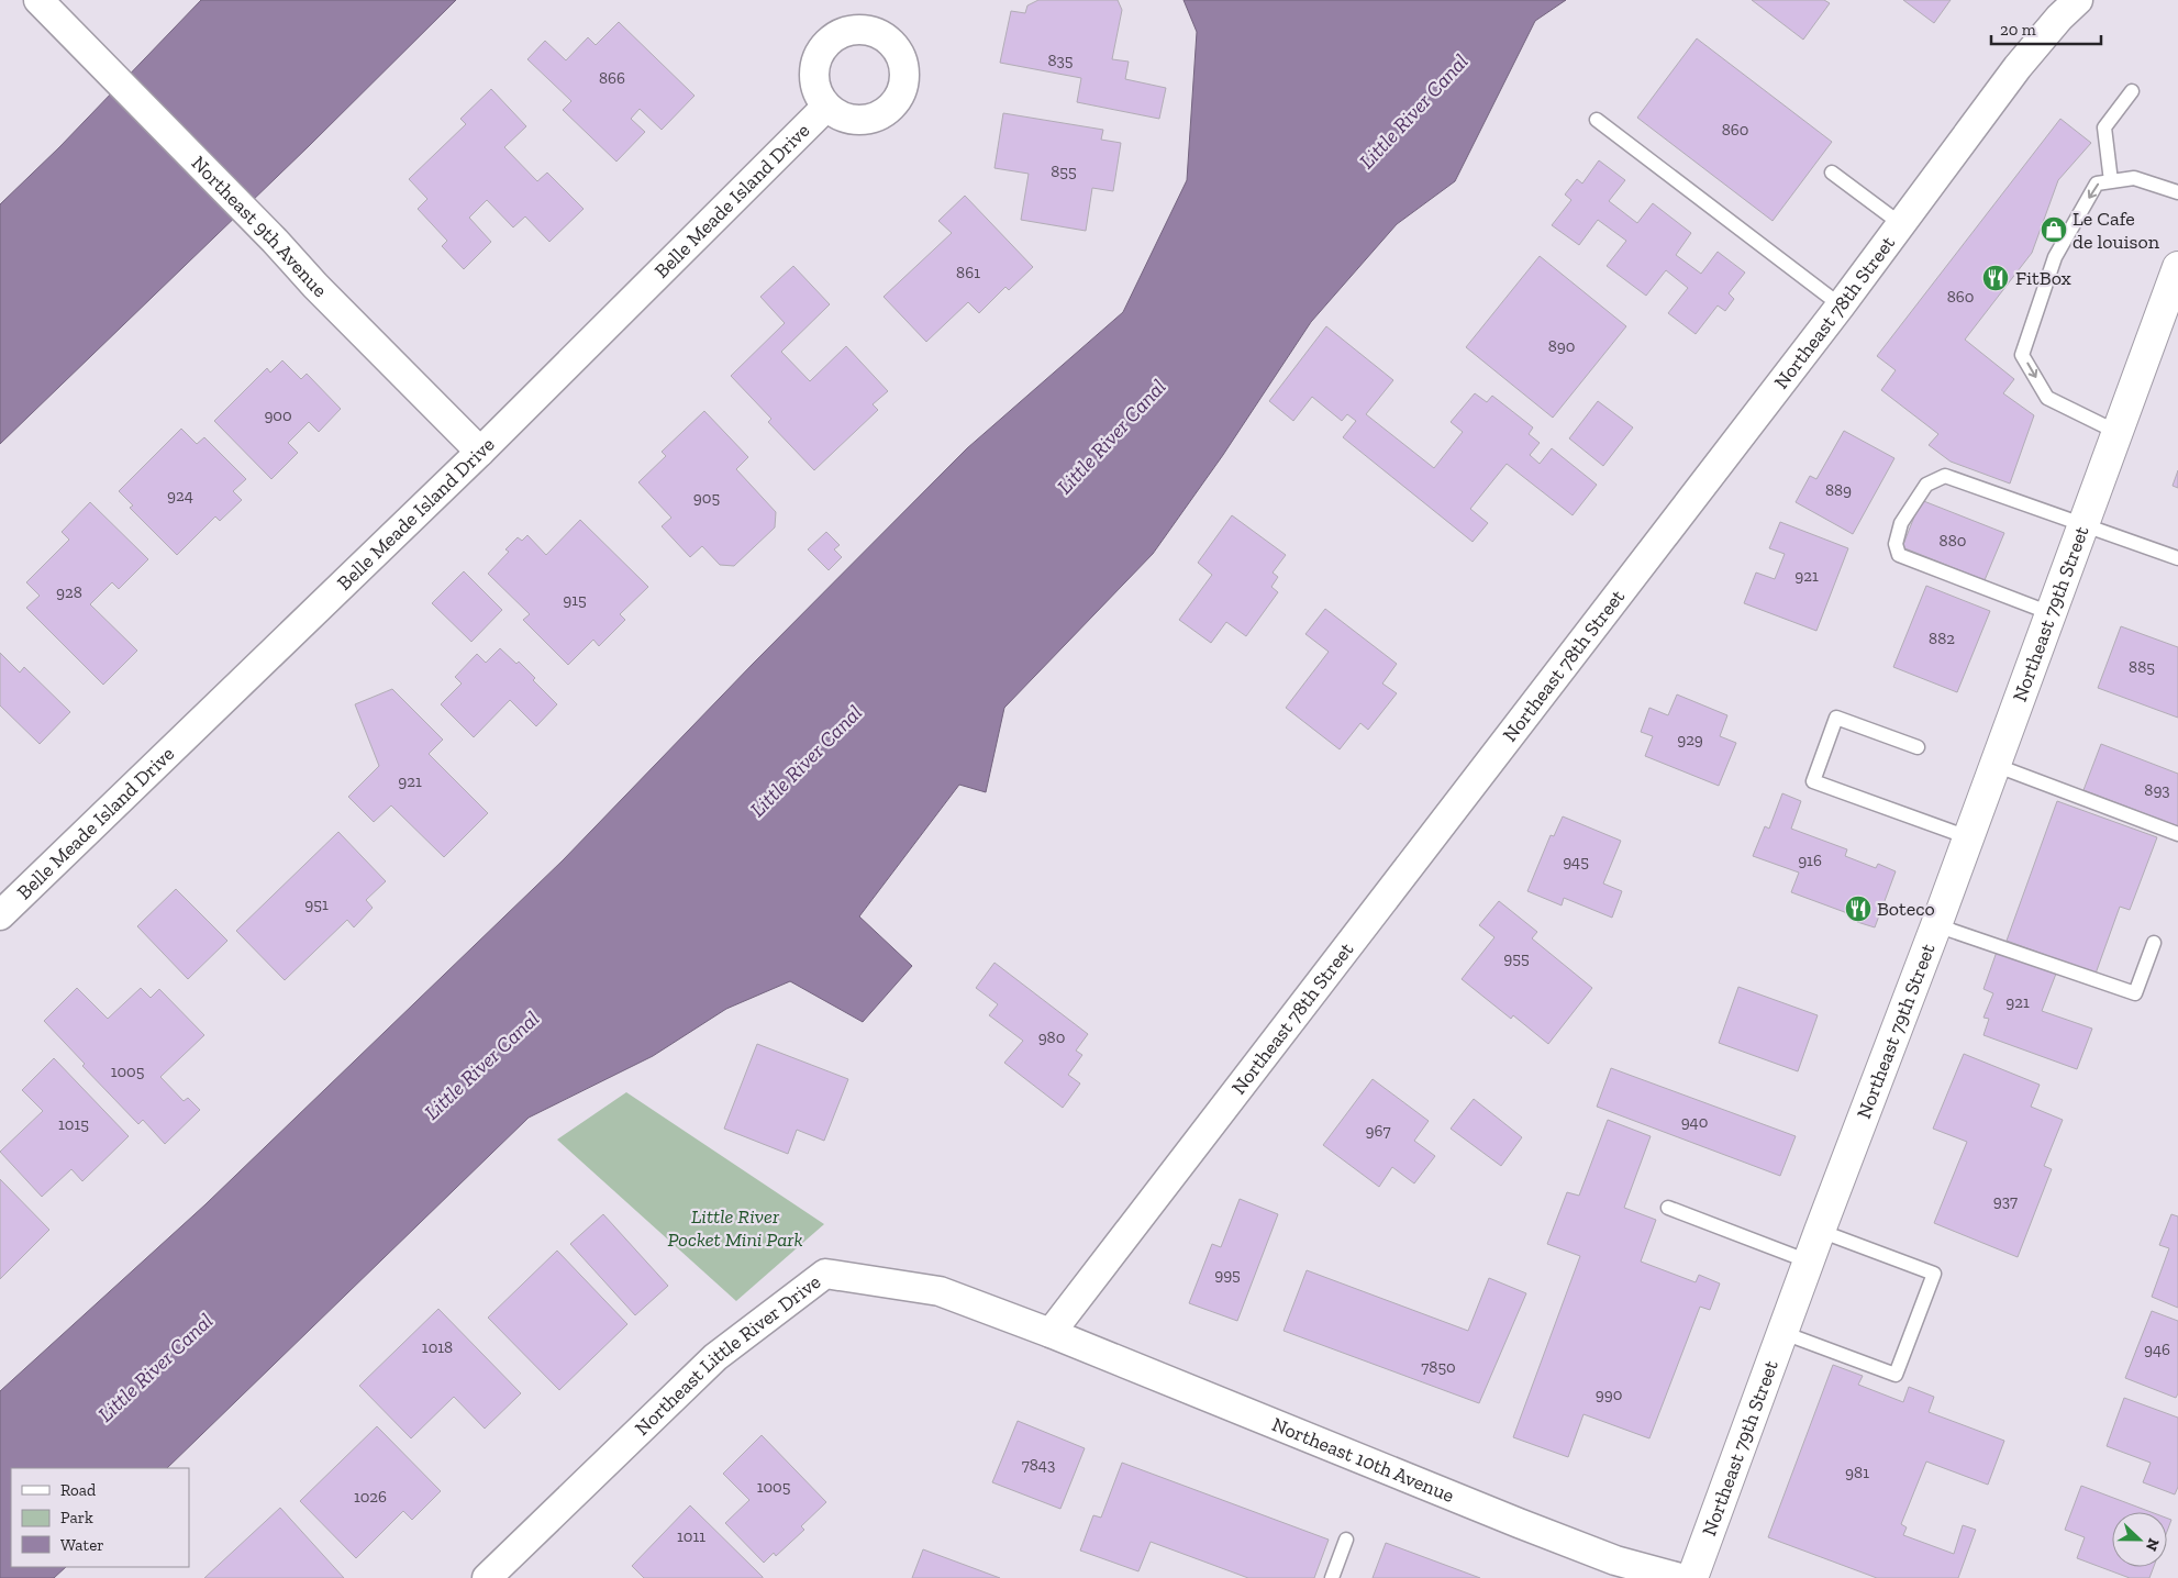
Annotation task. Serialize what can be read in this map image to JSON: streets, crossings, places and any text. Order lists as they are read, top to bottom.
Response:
{
  "streets": {
    "main road": ["Northeast 79th Street"],
    "street": [
      "Belle Meade Island Drive",
      "Northeast 9th Avenue",
      "Northeast 78th Street",
      "Northeast Little River Drive",
      "Northeast 10th Avenue"
    ]
  },
  "crossings": [
    ["Belle Meade Island Drive", "Northeast 9th Avenue"],
    ["Northeast 78th Street", "Northeast Little River Drive"],
    ["Northeast 78th Street", "Northeast 10th Avenue"],
    ["Northeast Little River Drive", "Northeast 10th Avenue"]
  ],
  "water": ["Little River Canal"],
  "parks": ["Little River Pocket Mini Park"],
  "places": {
    "shop": ["Le Cafe de louison"],
    "restaurant": ["FitBox", "Boteco"]
  },
  "house_numbers": [
    "835",
    "866",
    "860",
    "855",
    "861",
    "860",
    "890",
    "900",
    "889",
    "924",
    "905",
    "880",
    "921",
    "928",
    "915",
    "882",
    "885",
    "929",
    "921",
    "893",
    "916",
    "945",
    "951",
    "955",
    "921",
    "980",
    "1005",
    "940",
    "1015",
    "967",
    "937",
    "995",
    "1018",
    "946",
    "7850",
    "990",
    "7843",
    "981",
    "1005",
    "1026",
    "1011"
  ],
  "legend": ["Road", "Park", "Water"],
  "scale_bar": "20 m",
  "north": "right"
}
